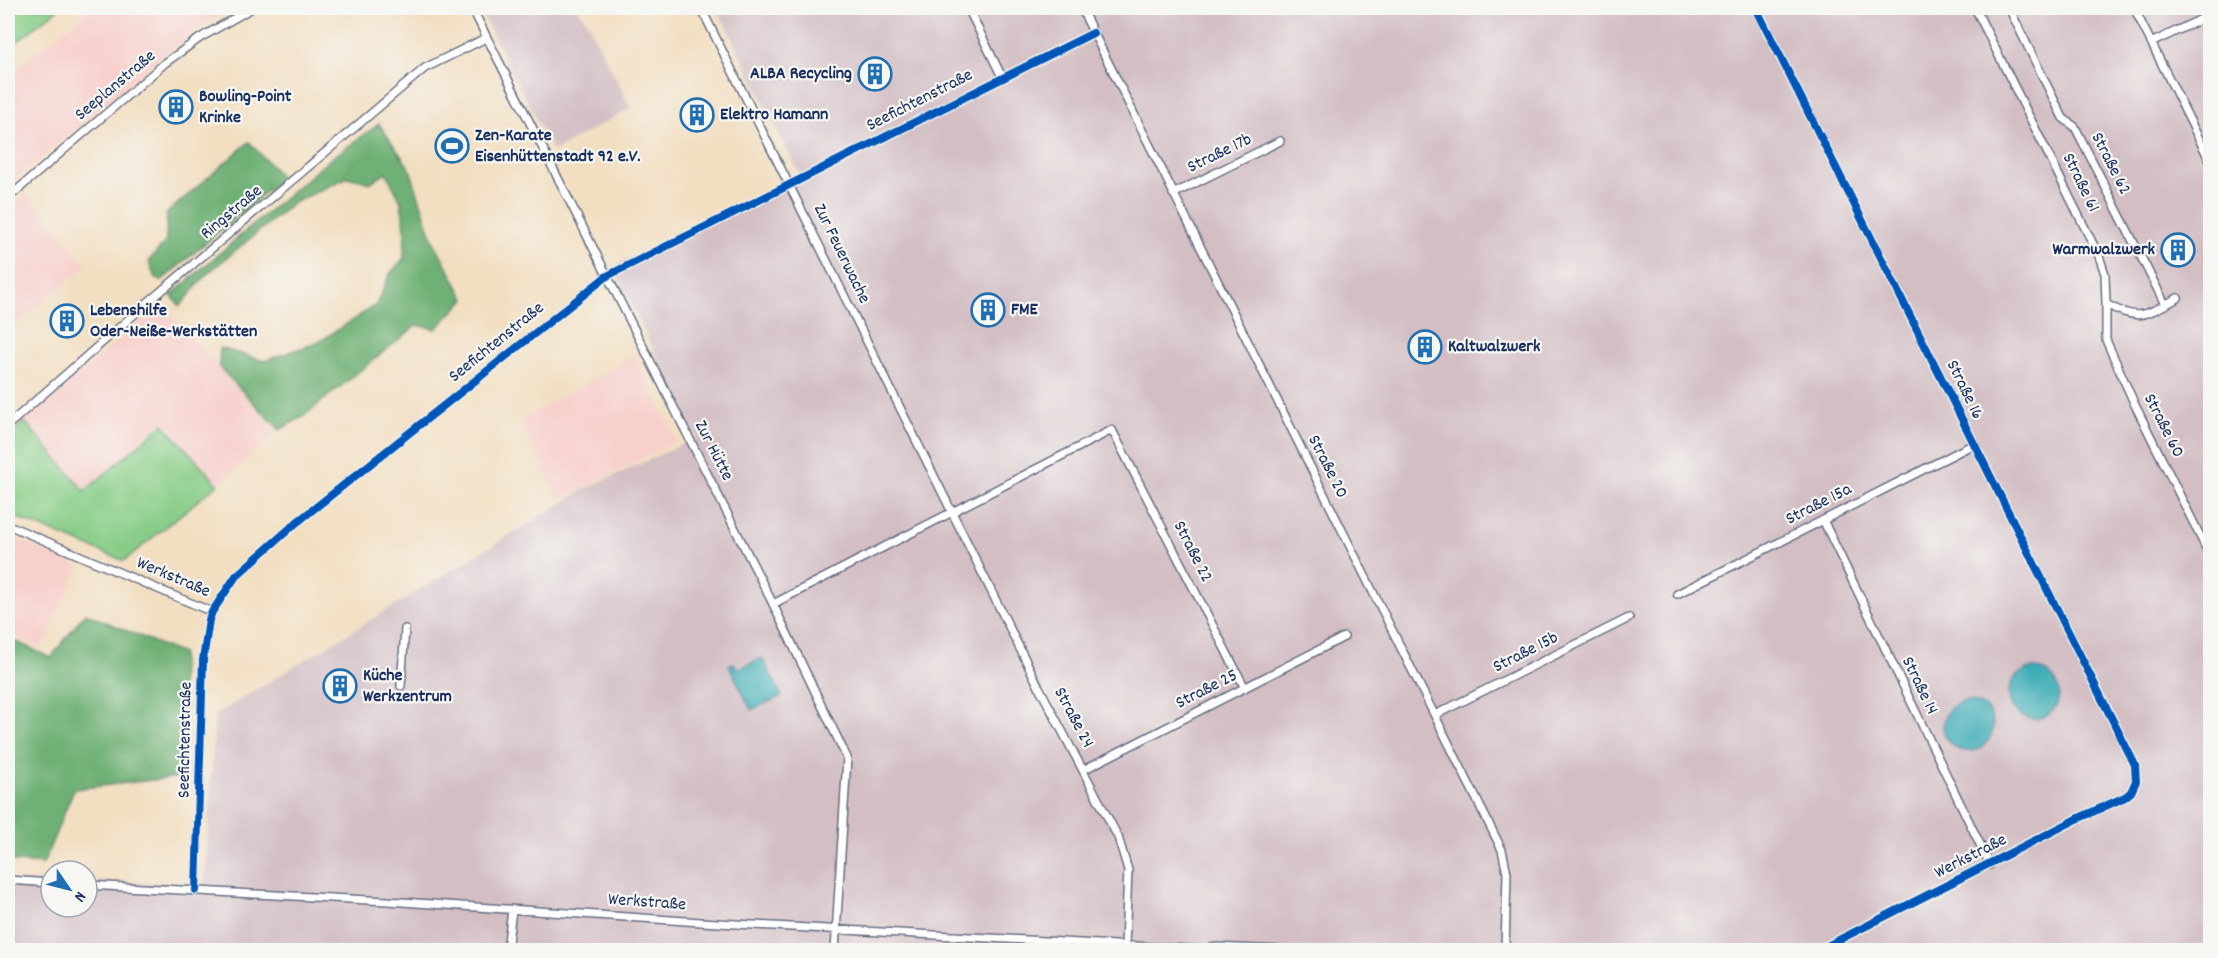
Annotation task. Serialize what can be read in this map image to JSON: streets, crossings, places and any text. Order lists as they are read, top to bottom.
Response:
{
  "streets": {
    "street": [
      "Seeplanstraße",
      "Seefichtenstraße",
      "Straße 17b",
      "Straße 62",
      "Straße 61",
      "Ringstraße",
      "Zur Feuerwache",
      "Straße 16",
      "Straße 60",
      "Zur Hütte",
      "Straße 20",
      "Straße 15a",
      "Straße 22",
      "Werkstraße",
      "Straße 15b",
      "Straße 14",
      "Straße 25",
      "Straße 24"
    ]
  },
  "crossings": [
    ["Seefichtenstraße", "Zur Feuerwache"],
    ["Seefichtenstraße", "Zur Hütte"],
    ["Seefichtenstraße", "Straße 20"],
    ["Seefichtenstraße", "Werkstraße"],
    ["Straße 17b", "Straße 20"],
    ["Straße 61", "Straße 60"],
    ["Ringstraße", "Zur Hütte"],
    ["Zur Feuerwache", "Straße 22"],
    ["Zur Feuerwache", "Straße 24"],
    ["Straße 16", "Straße 15a"],
    ["Straße 16", "Werkstraße"],
    ["Zur Hütte", "Werkstraße"],
    ["Straße 20", "Straße 15b"],
    ["Straße 15a", "Straße 14"],
    ["Straße 22", "Straße 25"],
    ["Straße 22", "Straße 24"],
    ["Werkstraße", "Straße 14"],
    ["Werkstraße", "Straße 24"],
    ["Straße 25", "Straße 24"]
  ],
  "places": {
    "building": [
      "ALBA Recycling",
      "Bowling-Point Krinke",
      "Elektro Hamann",
      "Warmwalzwerk",
      "FME",
      "Lebenshilfe Oder-Neiße-Werkstätten",
      "Kaltwalzwerk",
      "Küche Werkzentrum"
    ],
    "sports": ["Zen-Karate Eisenhüttenstadt 92 e.V."]
  },
  "north": "bottom right"
}
